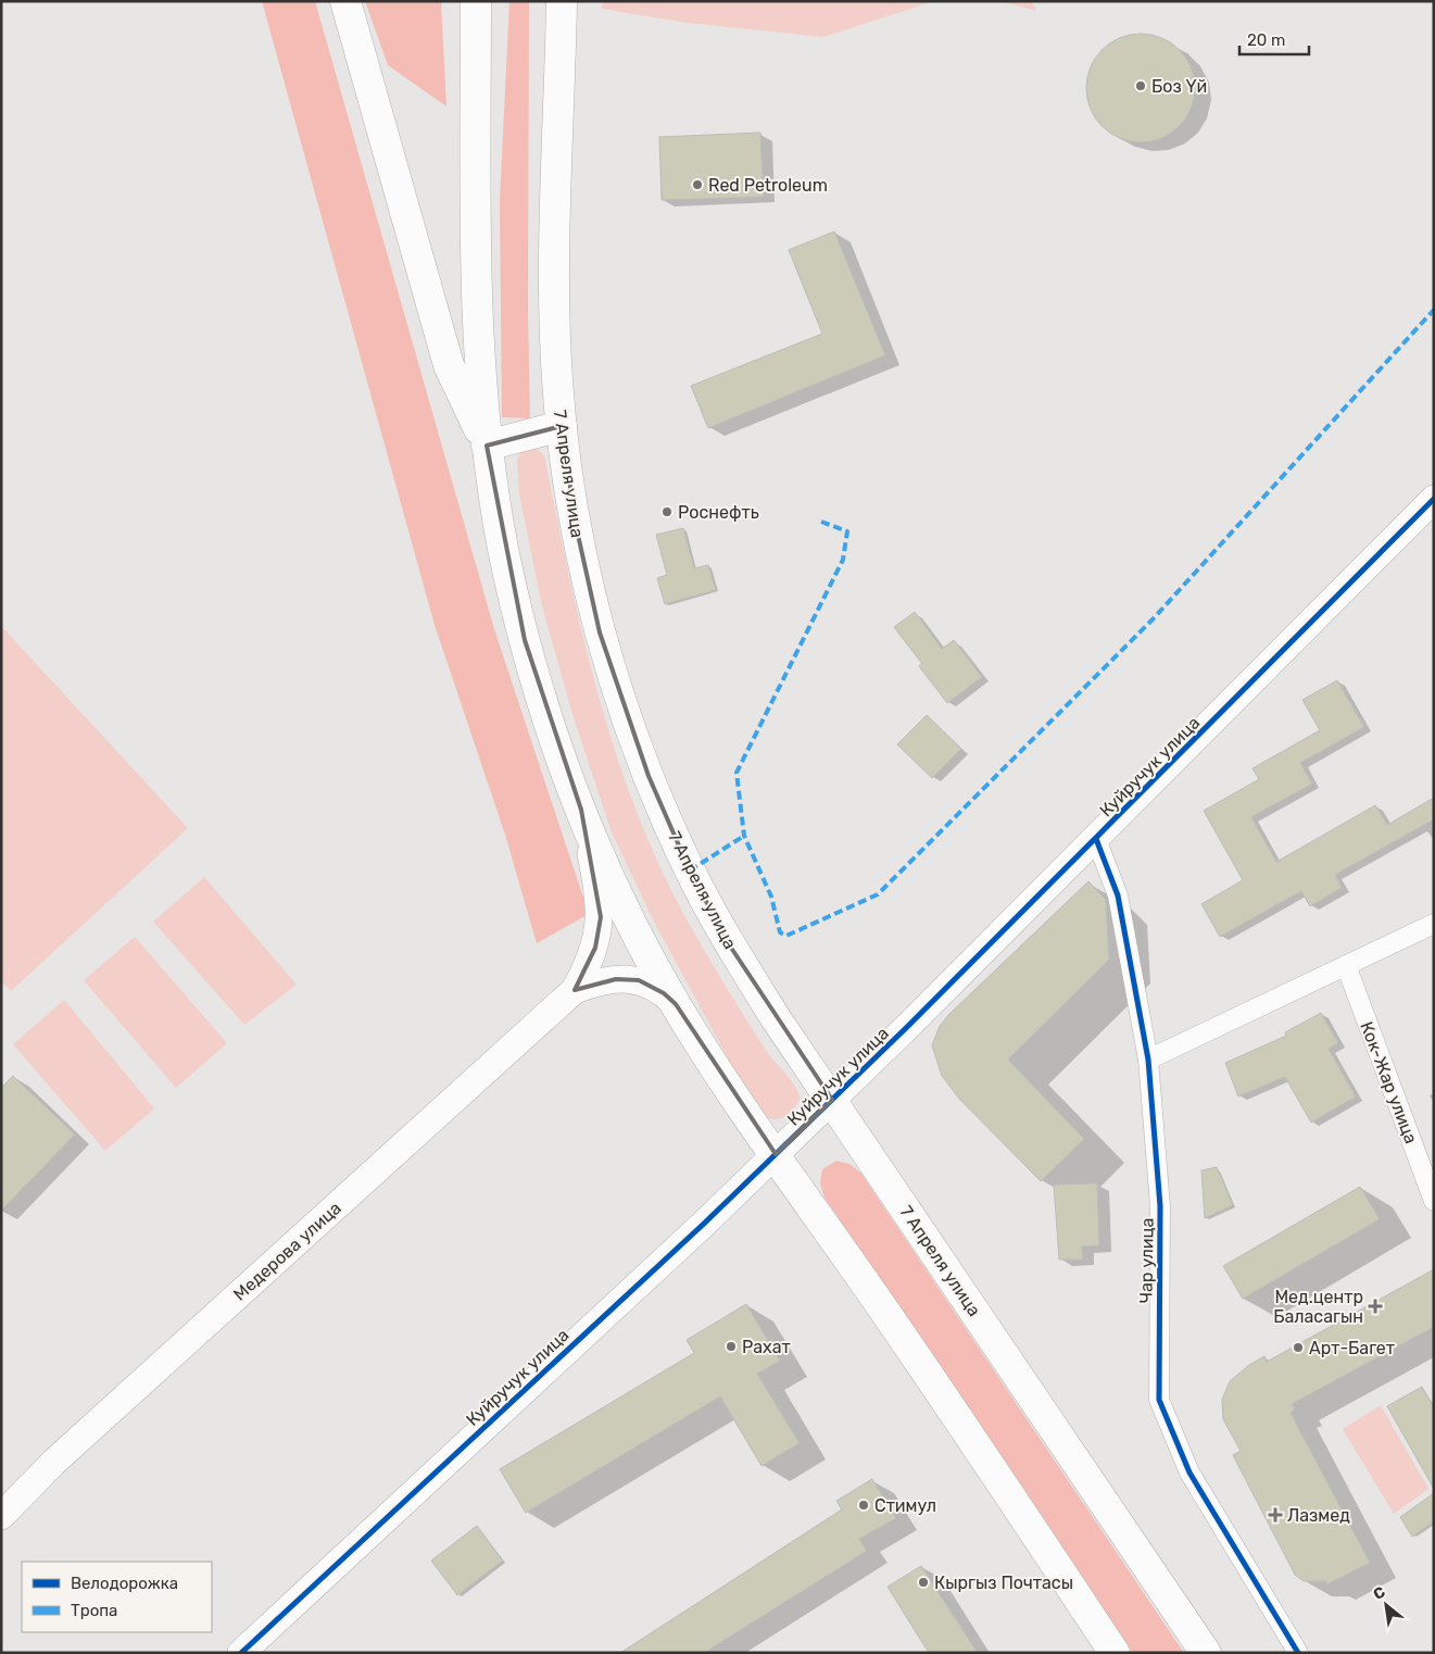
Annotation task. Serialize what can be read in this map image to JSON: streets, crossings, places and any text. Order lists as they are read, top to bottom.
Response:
{
  "streets": {
    "main road": ["7 Апреля улица"],
    "street": [
      "Куйручук улица",
      "Кок-Жар улица",
      "Медерова улица",
      "Чар улица"
    ]
  },
  "crossings": [
    ["7 Апреля улица", "Куйручук улица"],
    ["Куйручук улица", "Чар улица"]
  ],
  "places": {
    "other": [
      "Боз Үй",
      "Red Petroleum",
      "Роснефть",
      "Рахат",
      "Арт-Багет",
      "Стимул",
      "Кыргыз Почтасы"
    ],
    "health": ["Мед.центр Баласагын", "Лазмед"]
  },
  "legend": ["Велодорожка", "Тропа"],
  "scale_bar": "20 m",
  "north": "top left"
}
